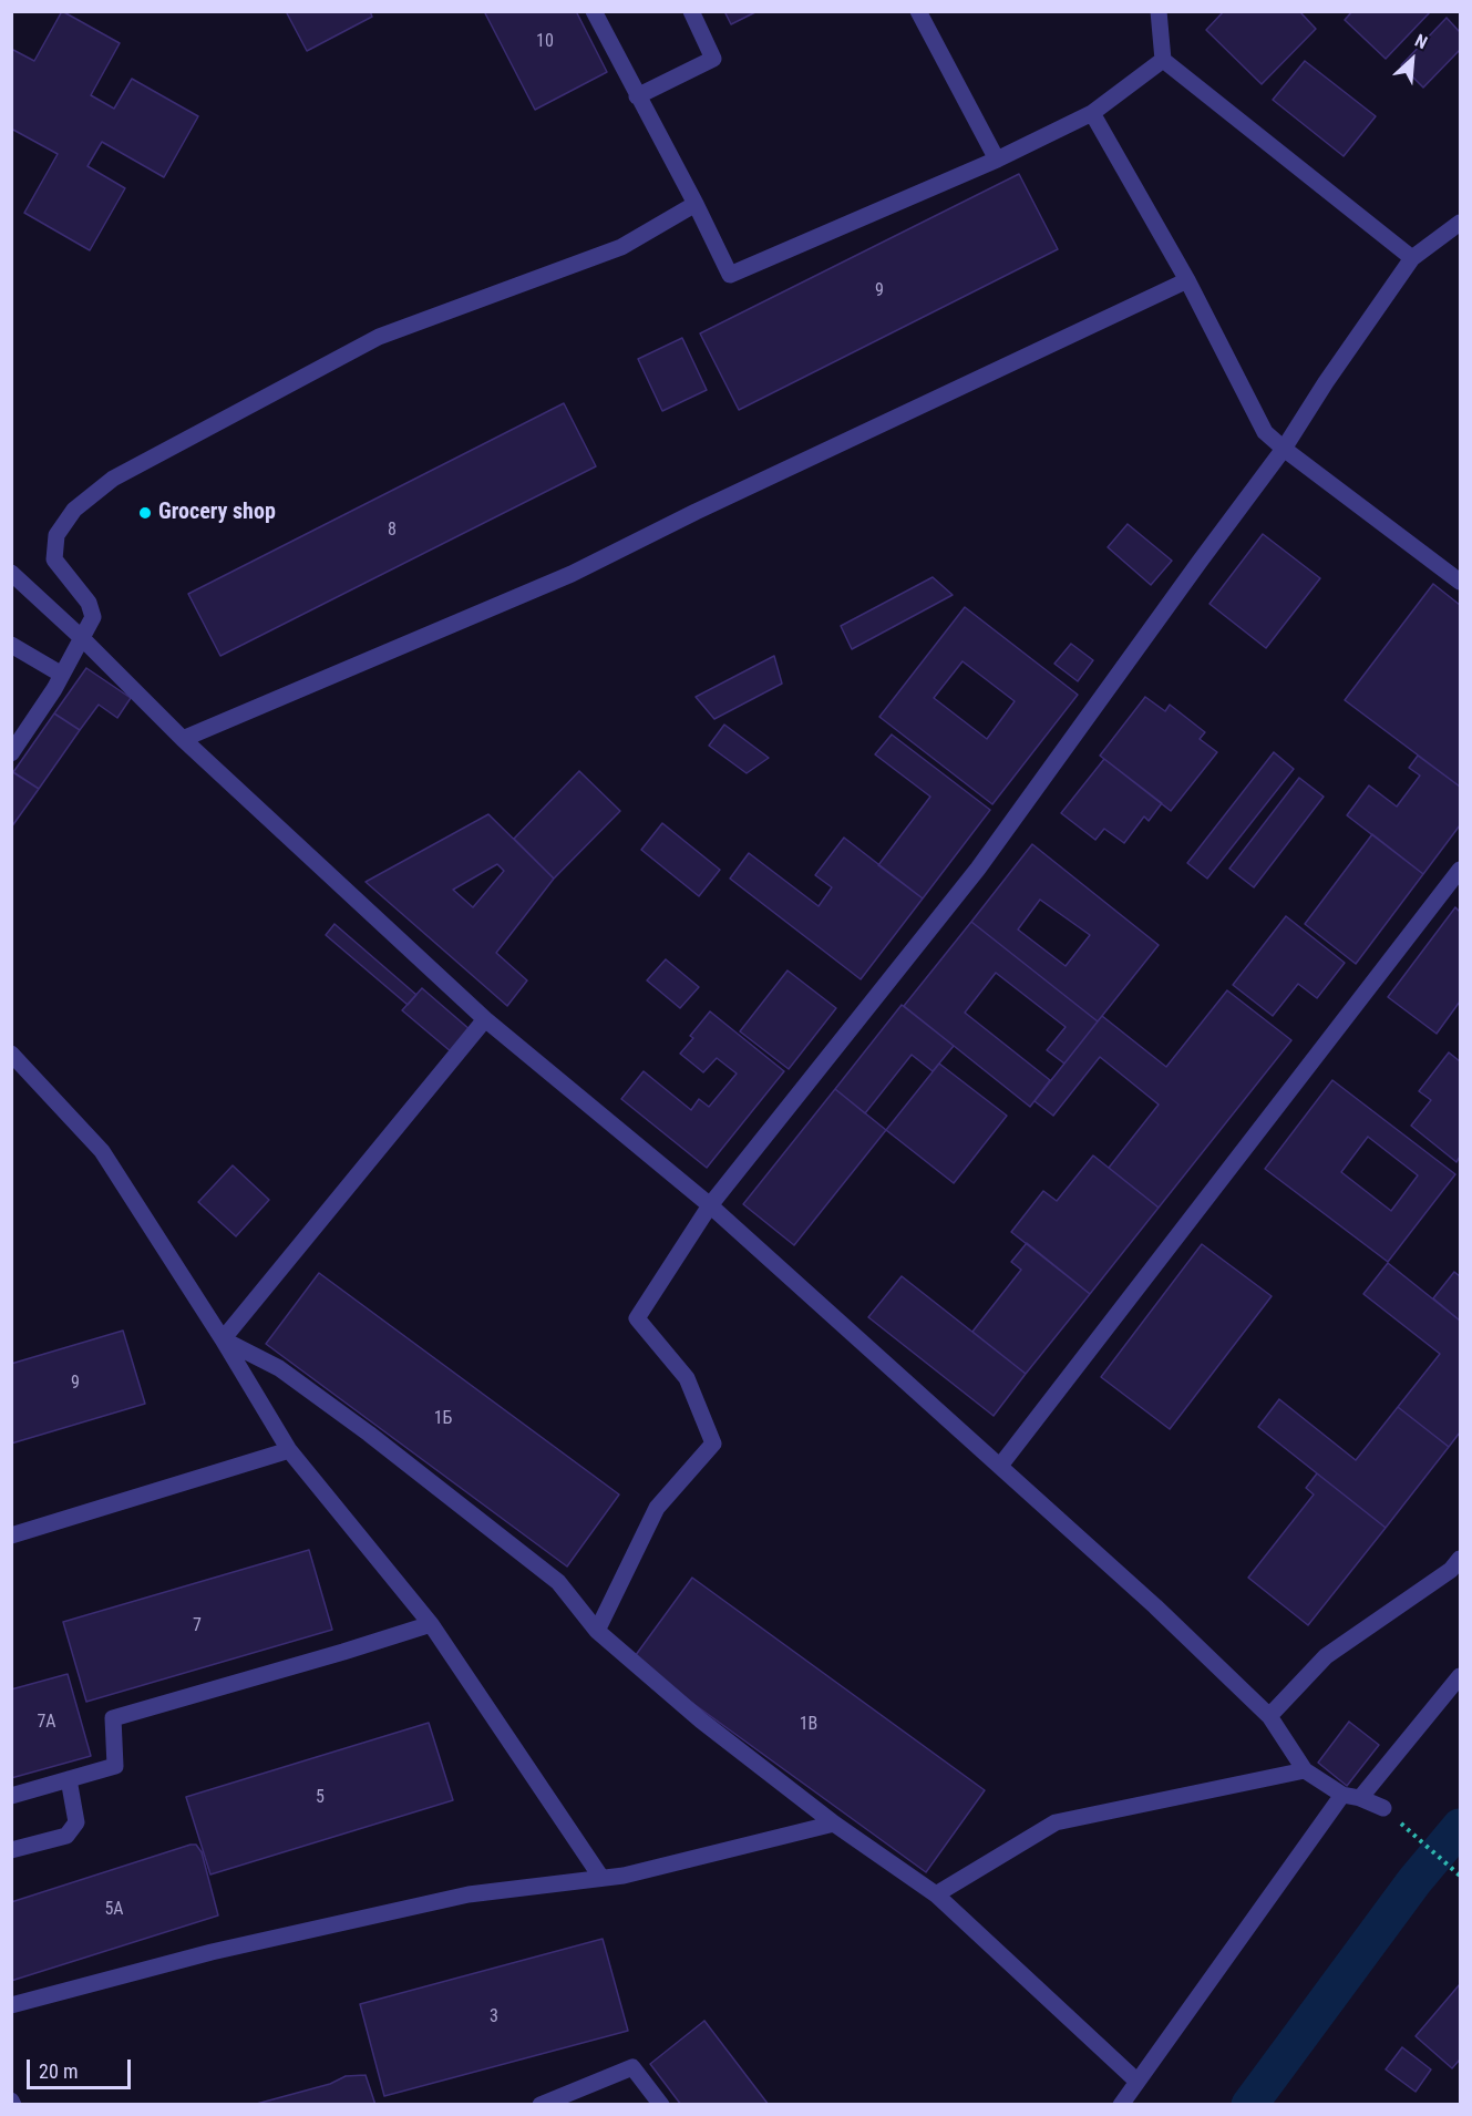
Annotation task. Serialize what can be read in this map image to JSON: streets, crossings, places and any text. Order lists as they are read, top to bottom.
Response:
{
  "places": ["Grocery shop"],
  "house_numbers": [
    "10",
    "9",
    "8",
    "9",
    "1Б",
    "7",
    "7А",
    "1В",
    "5",
    "5А",
    "3"
  ],
  "scale_bar": "20 m",
  "north": "top right"
}
